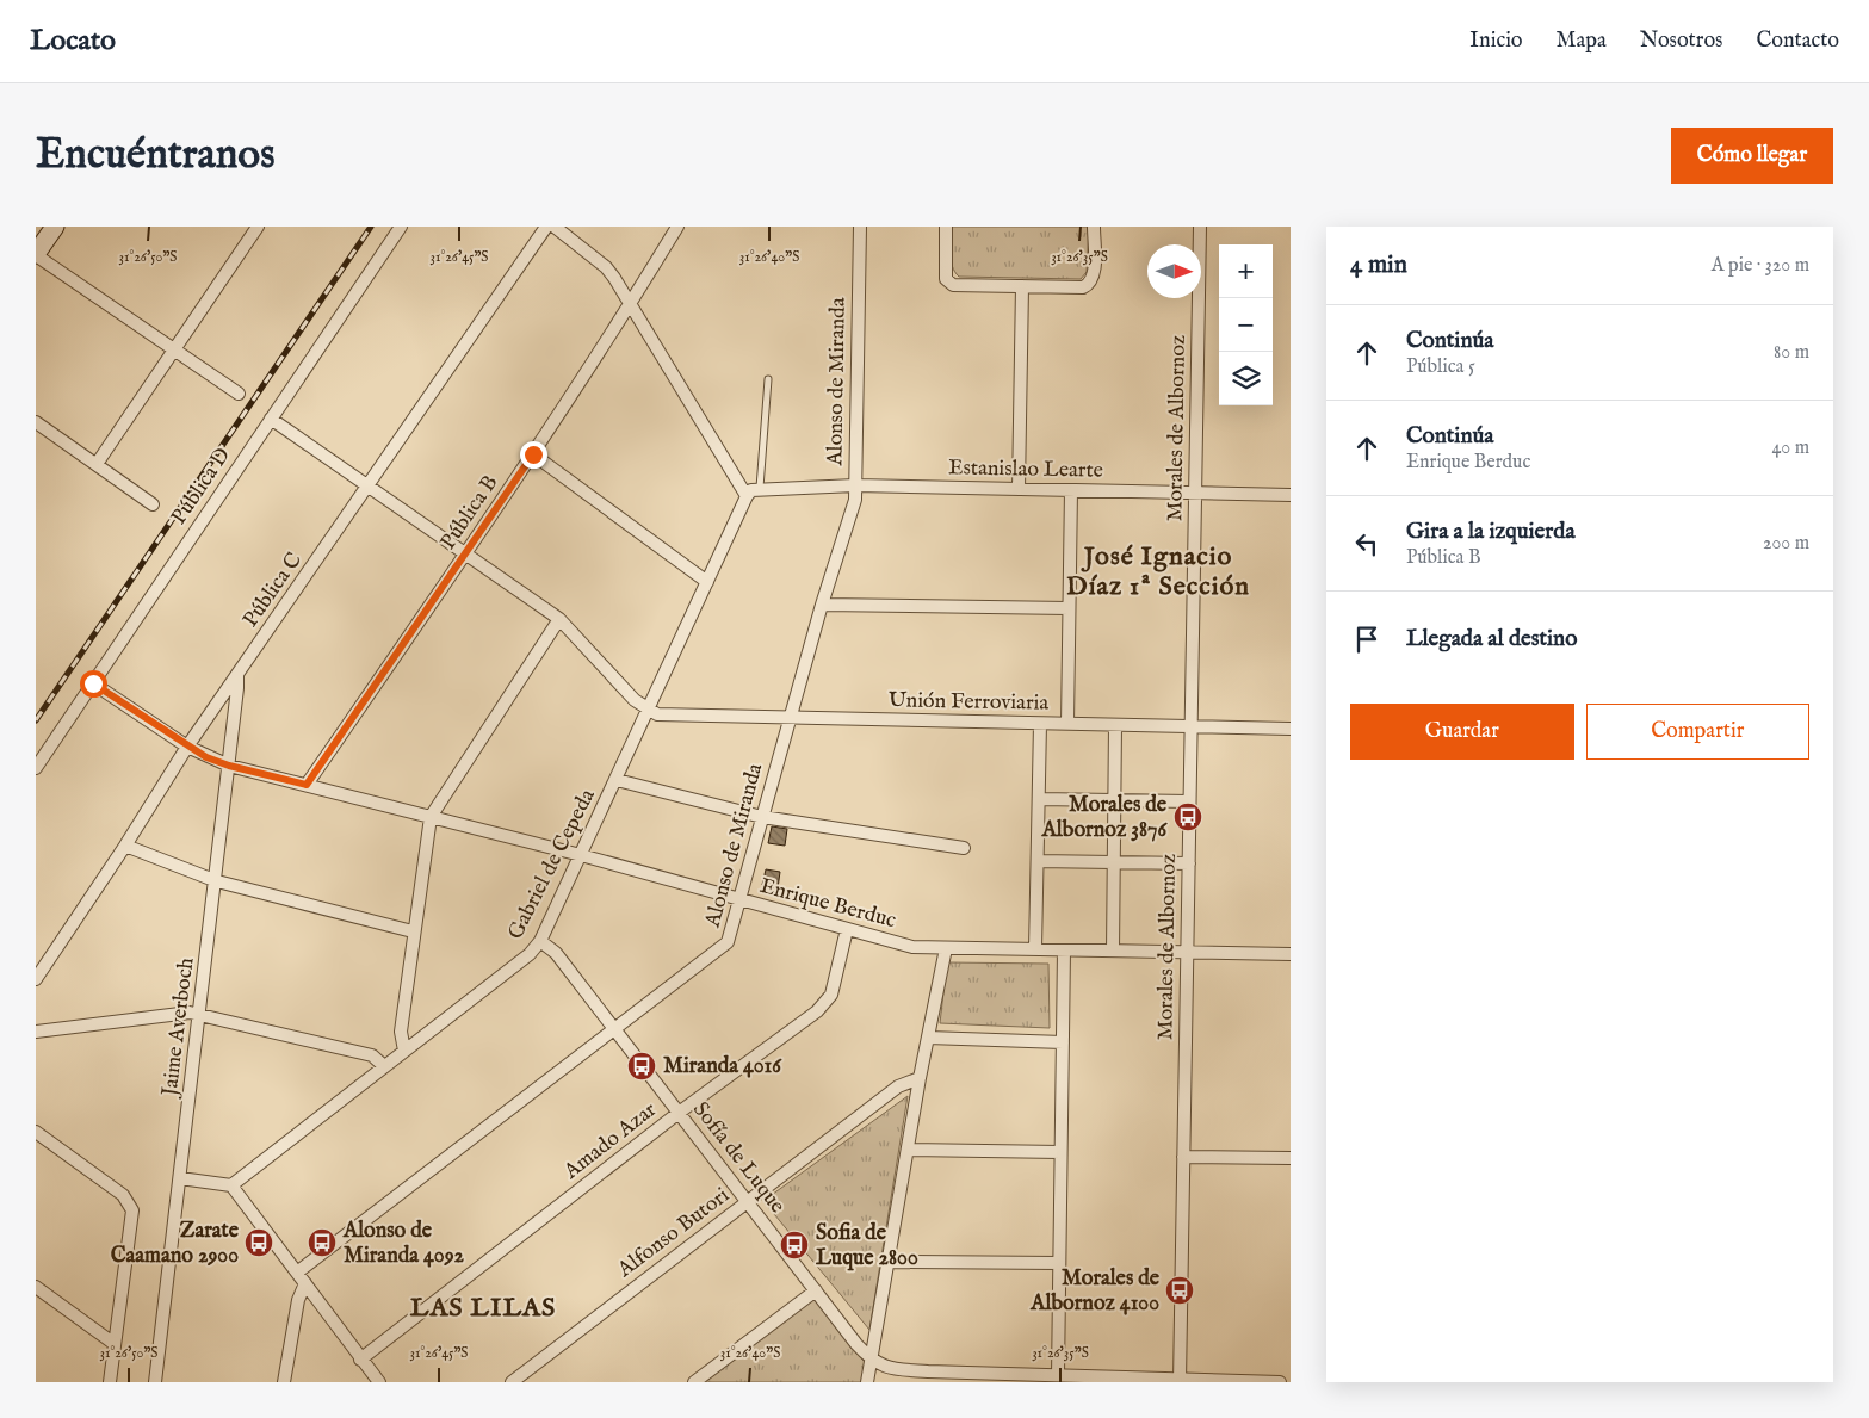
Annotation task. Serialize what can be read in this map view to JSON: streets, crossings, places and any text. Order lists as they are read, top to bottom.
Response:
{
  "streets": {
    "street": [
      "Alonso de Miranda",
      "Morales de Albornoz",
      "Estanislao Learte",
      "Pública D",
      "Pública B",
      "Pública C",
      "Unión Ferroviaria",
      "Gabriel de Cepeda",
      "Enrique Berduc",
      "Jaime Averboch",
      "Amado Azar",
      "Sofía de Luque",
      "Alfonso Butori"
    ]
  },
  "crossings": [
    ["Alonso de Miranda", "Estanislao Learte"],
    ["Alonso de Miranda", "Unión Ferroviaria"],
    ["Alonso de Miranda", "Enrique Berduc"],
    ["Alonso de Miranda", "Sofía de Luque"],
    ["Morales de Albornoz", "Estanislao Learte"],
    ["Morales de Albornoz", "Unión Ferroviaria"],
    ["Morales de Albornoz", "Enrique Berduc"],
    ["Pública D", "Enrique Berduc"],
    ["Pública B", "Enrique Berduc"],
    ["Pública C", "Enrique Berduc"],
    ["Pública C", "Jaime Averboch"],
    ["Unión Ferroviaria", "Gabriel de Cepeda"],
    ["Gabriel de Cepeda", "Enrique Berduc"],
    ["Gabriel de Cepeda", "Sofía de Luque"],
    ["Enrique Berduc", "Jaime Averboch"],
    ["Enrique Berduc", "Amado Azar"],
    ["Amado Azar", "Sofía de Luque"],
    ["Sofía de Luque", "Alfonso Butori"]
  ],
  "districts": ["José Ignacio Díaz 1ª Sección", "LAS LILAS"],
  "places": {
    "bus stop": [
      "Morales de Albornoz 3876",
      "Miranda 4016",
      "Zarate Caamano 2900",
      "Alonso de Miranda 4092",
      "Sofia de Luque 2800",
      "Morales de Albornoz 4100"
    ]
  },
  "north": "right",
  "page": {
    "header": "Locato",
    "nav": [
      "Inicio",
      "Mapa",
      "Nosotros",
      "Contacto"
    ],
    "buttons": [
      "Cómo llegar",
      ["Guardar", "Compartir"]
    ],
    "title": "Encuéntranos",
    "heading": ["4 min", "A pie · 320 m"],
    "map_buttons": ["+", "−"],
    "list": [
      ["Continúa", "Pública 5", "80 m"],
      ["Continúa", "Enrique Berduc", "40 m"],
      ["Gira a la izquierda", "Pública B", "200 m"],
      "Llegada al destino"
    ]
  },
  "coordinates": [
    "31°26'50\"S",
    "31°26'45\"S",
    "31°26'40\"S",
    "31°26'35\"S"
  ]
}
